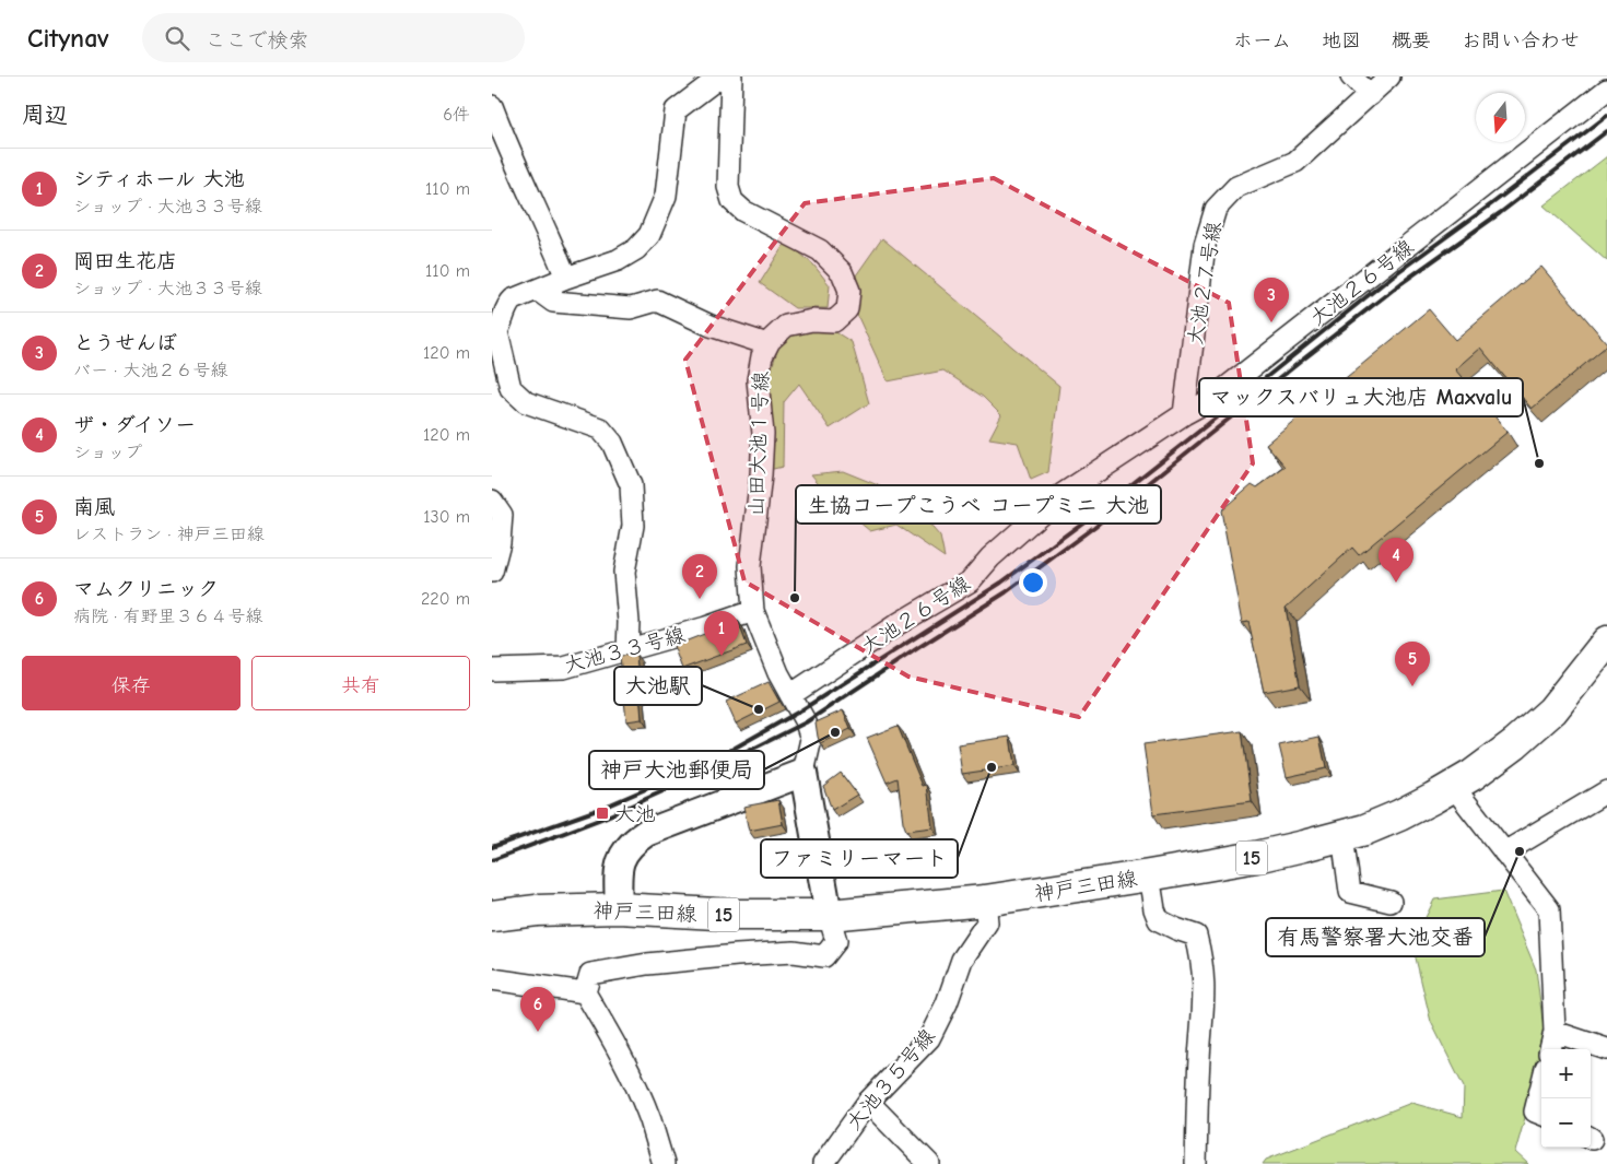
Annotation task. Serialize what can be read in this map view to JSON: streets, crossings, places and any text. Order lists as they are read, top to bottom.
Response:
{
  "streets": {
    "main road": ["15", "神戸三田線"],
    "street": [
      "大池２６号線",
      "大池２７号線",
      "山田大池１号線",
      "大池３３号線",
      "大池３５号線"
    ]
  },
  "crossings": [
    ["大池２６号線", "大池２７号線"],
    ["大池２６号線", "山田大池１号線"],
    ["山田大池１号線", "大池３３号線"],
    ["山田大池１号線", "神戸三田線"],
    ["神戸三田線", "大池３５号線"]
  ],
  "places": {
    "other": [
      "マックスバリュ大池店 Maxvalu",
      "生協コープこうべ コープミニ 大池",
      "大池駅",
      "神戸大池郵便局",
      "ファミリーマート",
      "有馬警察署大池交番"
    ],
    "transit": ["大池"]
  },
  "north": "bottom",
  "page": {
    "header": "Citynav",
    "search": "ここで検索",
    "nav": [
      "ホーム",
      "地図",
      "概要",
      "お問い合わせ"
    ],
    "heading": ["周辺", "6件"],
    "list": [
      {
        "mark": "1",
        "name": "シティホール 大池",
        "note": "ショップ · 大池３３号線",
        "value": "110 m"
      },
      {
        "mark": "2",
        "name": "岡田生花店",
        "note": "ショップ · 大池３３号線",
        "value": "110 m"
      },
      {
        "mark": "3",
        "name": "とうせんぼ",
        "note": "バー · 大池２６号線",
        "value": "120 m"
      },
      {
        "mark": "4",
        "name": "ザ・ダイソー",
        "note": "ショップ",
        "value": "120 m"
      },
      {
        "mark": "5",
        "name": "南風",
        "note": "レストラン · 神戸三田線",
        "value": "130 m"
      },
      {
        "mark": "6",
        "name": "マムクリニック",
        "note": "病院 · 有野里３６４号線",
        "value": "220 m"
      }
    ],
    "pins": [
      "3",
      "4",
      "2",
      "1",
      "5",
      "6"
    ],
    "buttons": ["保存", "共有"],
    "map_buttons": ["+", "−"]
  }
}
